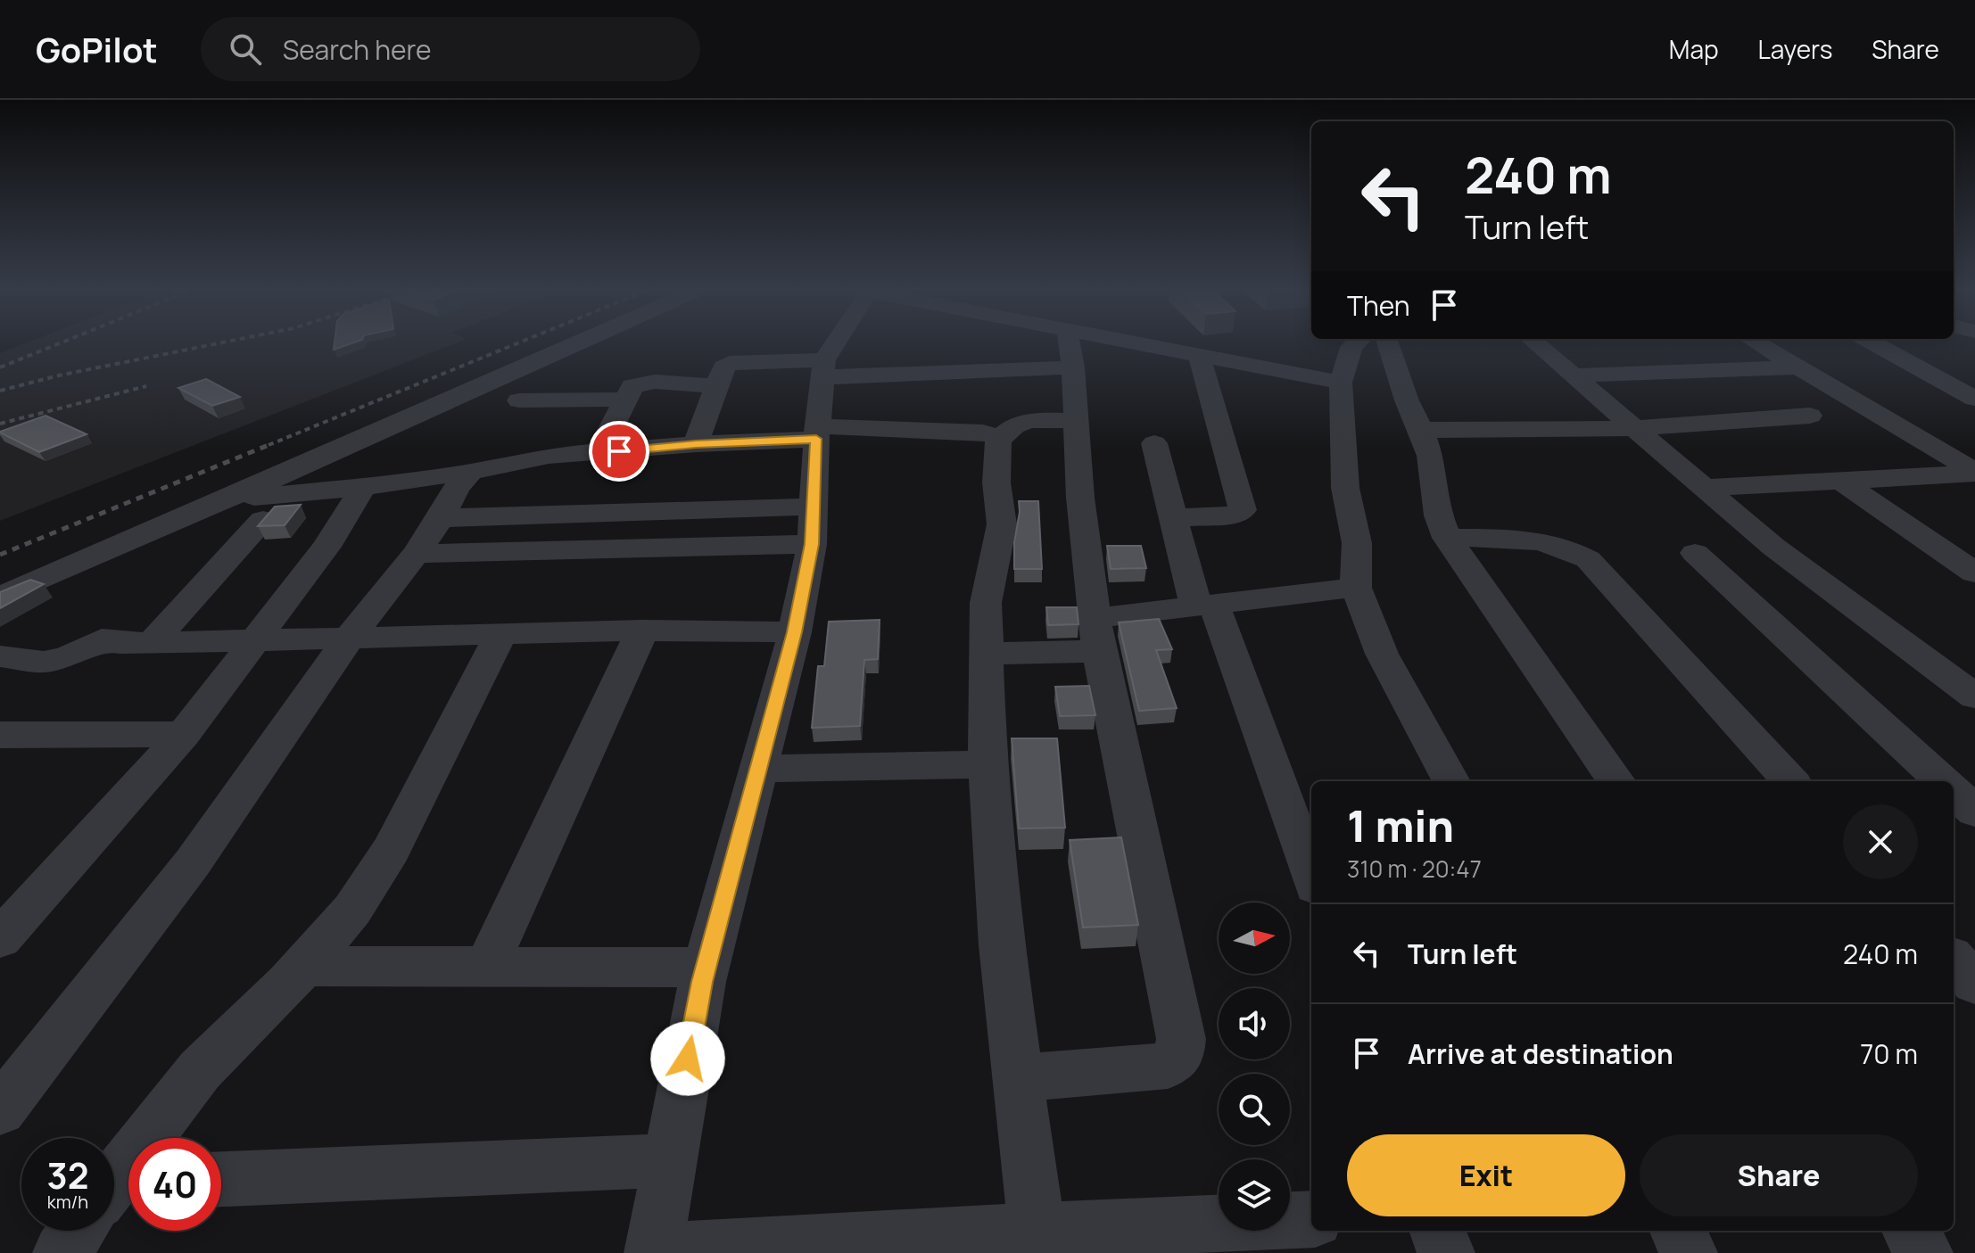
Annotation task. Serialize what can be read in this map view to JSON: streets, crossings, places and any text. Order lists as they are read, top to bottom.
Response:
{
  "north": "right",
  "page": {
    "header": "GoPilot",
    "search": "Search here",
    "nav": ["Map", "Layers", "Share"],
    "turn": ["240 m", "Turn left"],
    "then": "Then",
    "heading": ["1 min", "310 m · 20:47"],
    "list": [
      {
        "name": "Turn left",
        "value": "240 m"
      },
      {
        "name": "Arrive at destination",
        "value": "70 m"
      }
    ],
    "buttons": ["Exit", "Share"],
    "speed": "32 km/h",
    "limit": "40"
  }
}
